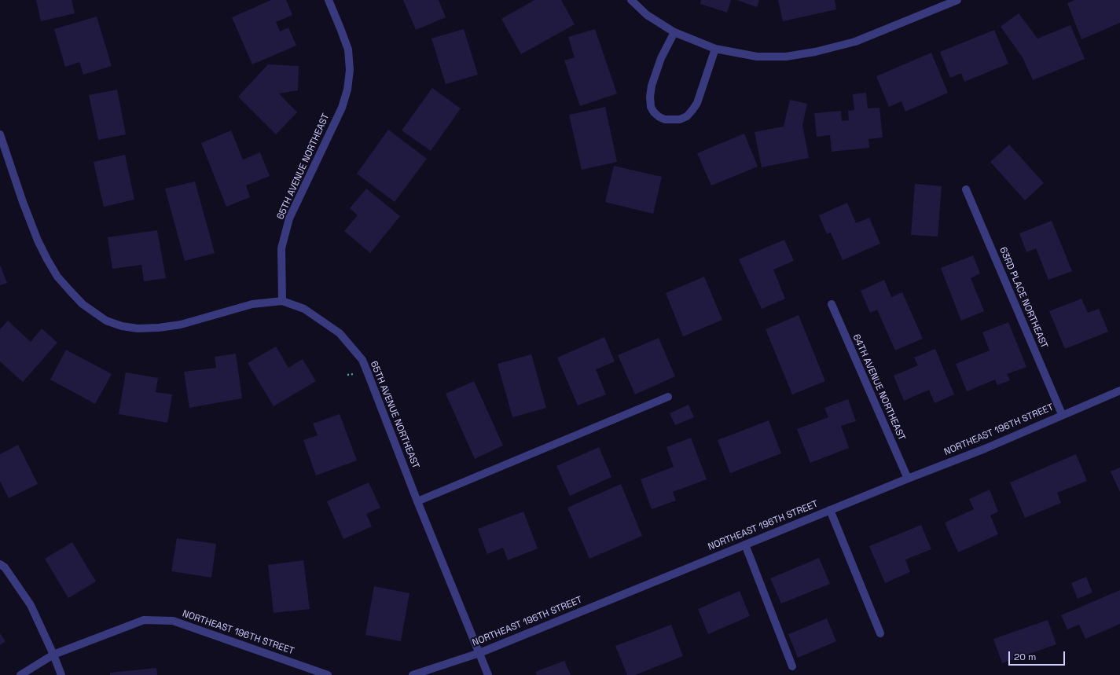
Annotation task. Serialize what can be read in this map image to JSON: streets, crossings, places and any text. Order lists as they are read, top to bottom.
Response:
{
  "streets": {
    "street": [
      "65TH AVENUE NORTHEAST",
      "63RD PLACE NORTHEAST",
      "64TH AVENUE NORTHEAST",
      "NORTHEAST 196TH STREET"
    ]
  },
  "crossings": [
    ["65TH AVENUE NORTHEAST", "NORTHEAST 196TH STREET"],
    ["63RD PLACE NORTHEAST", "NORTHEAST 196TH STREET"],
    ["64TH AVENUE NORTHEAST", "NORTHEAST 196TH STREET"]
  ],
  "scale_bar": "20 m"
}
